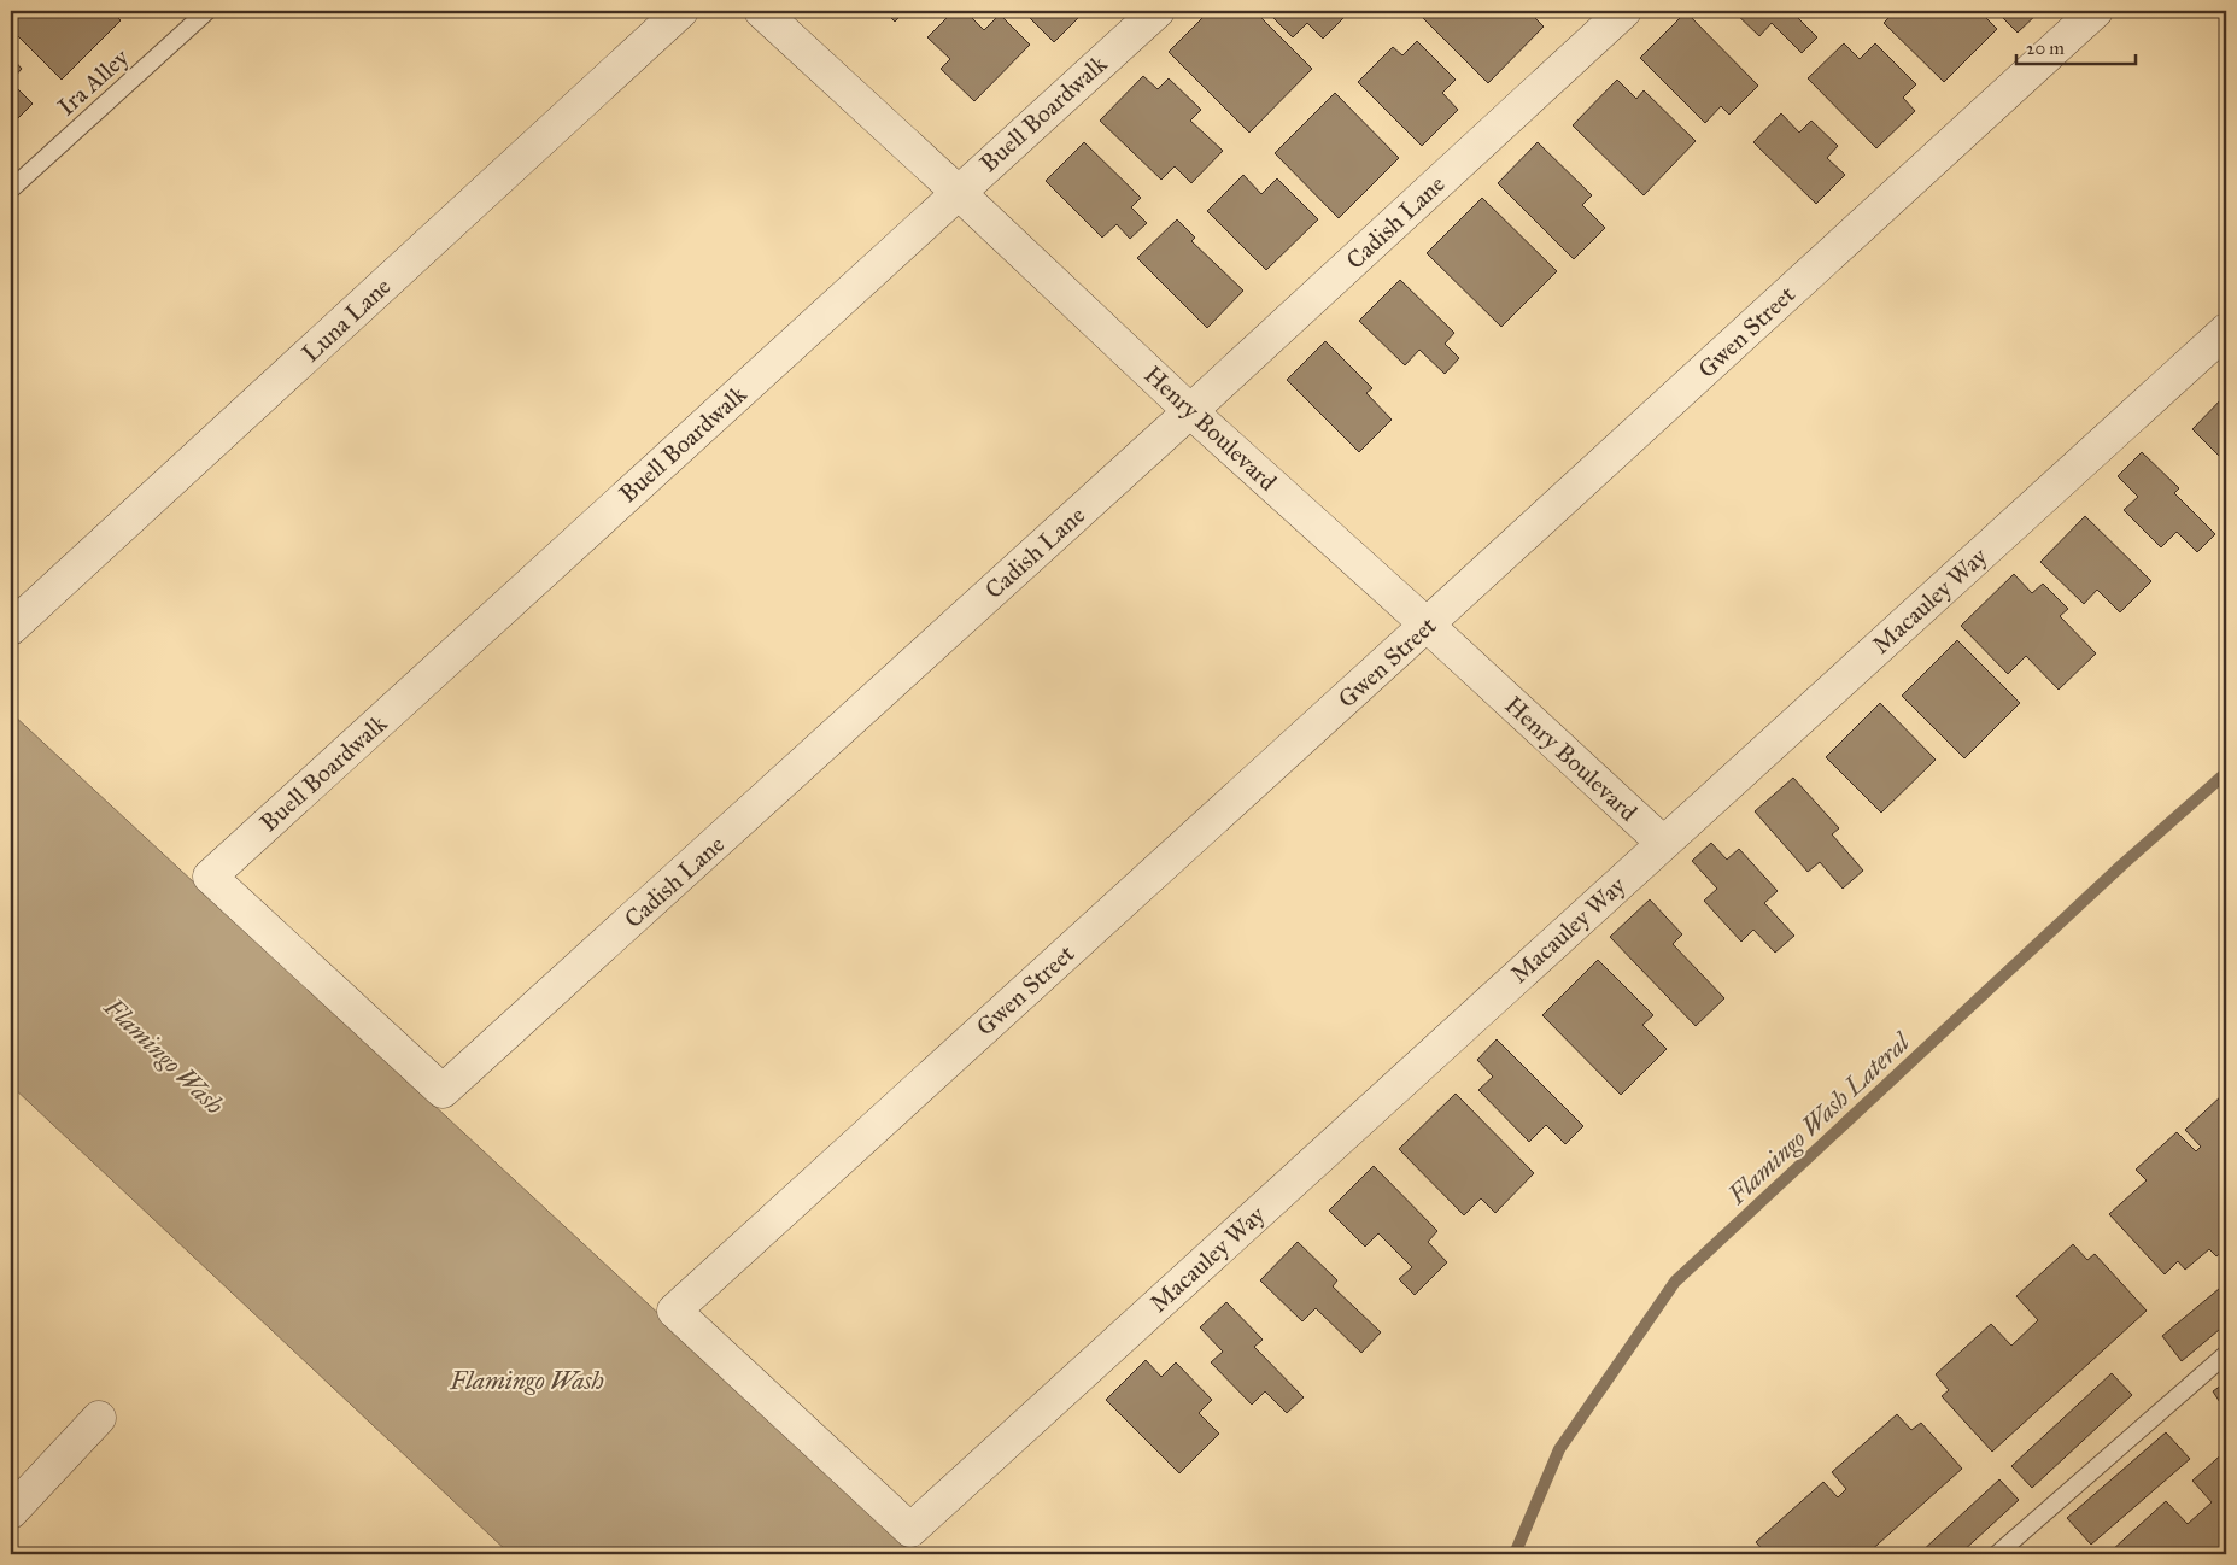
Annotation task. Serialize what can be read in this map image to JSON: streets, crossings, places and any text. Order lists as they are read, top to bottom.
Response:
{
  "streets": {
    "street": [
      "Buell Boardwalk",
      "Cadish Lane",
      "Luna Lane",
      "Gwen Street",
      "Henry Boulevard",
      "Macauley Way"
    ],
    "lane": ["Ira Alley"]
  },
  "crossings": [
    ["Buell Boardwalk", "Cadish Lane"],
    ["Buell Boardwalk", "Henry Boulevard"],
    ["Cadish Lane", "Henry Boulevard"],
    ["Gwen Street", "Henry Boulevard"],
    ["Gwen Street", "Macauley Way"],
    ["Henry Boulevard", "Macauley Way"]
  ],
  "water": ["Flamingo Wash", "Flamingo Wash Lateral"],
  "scale_bar": "20 m"
}
